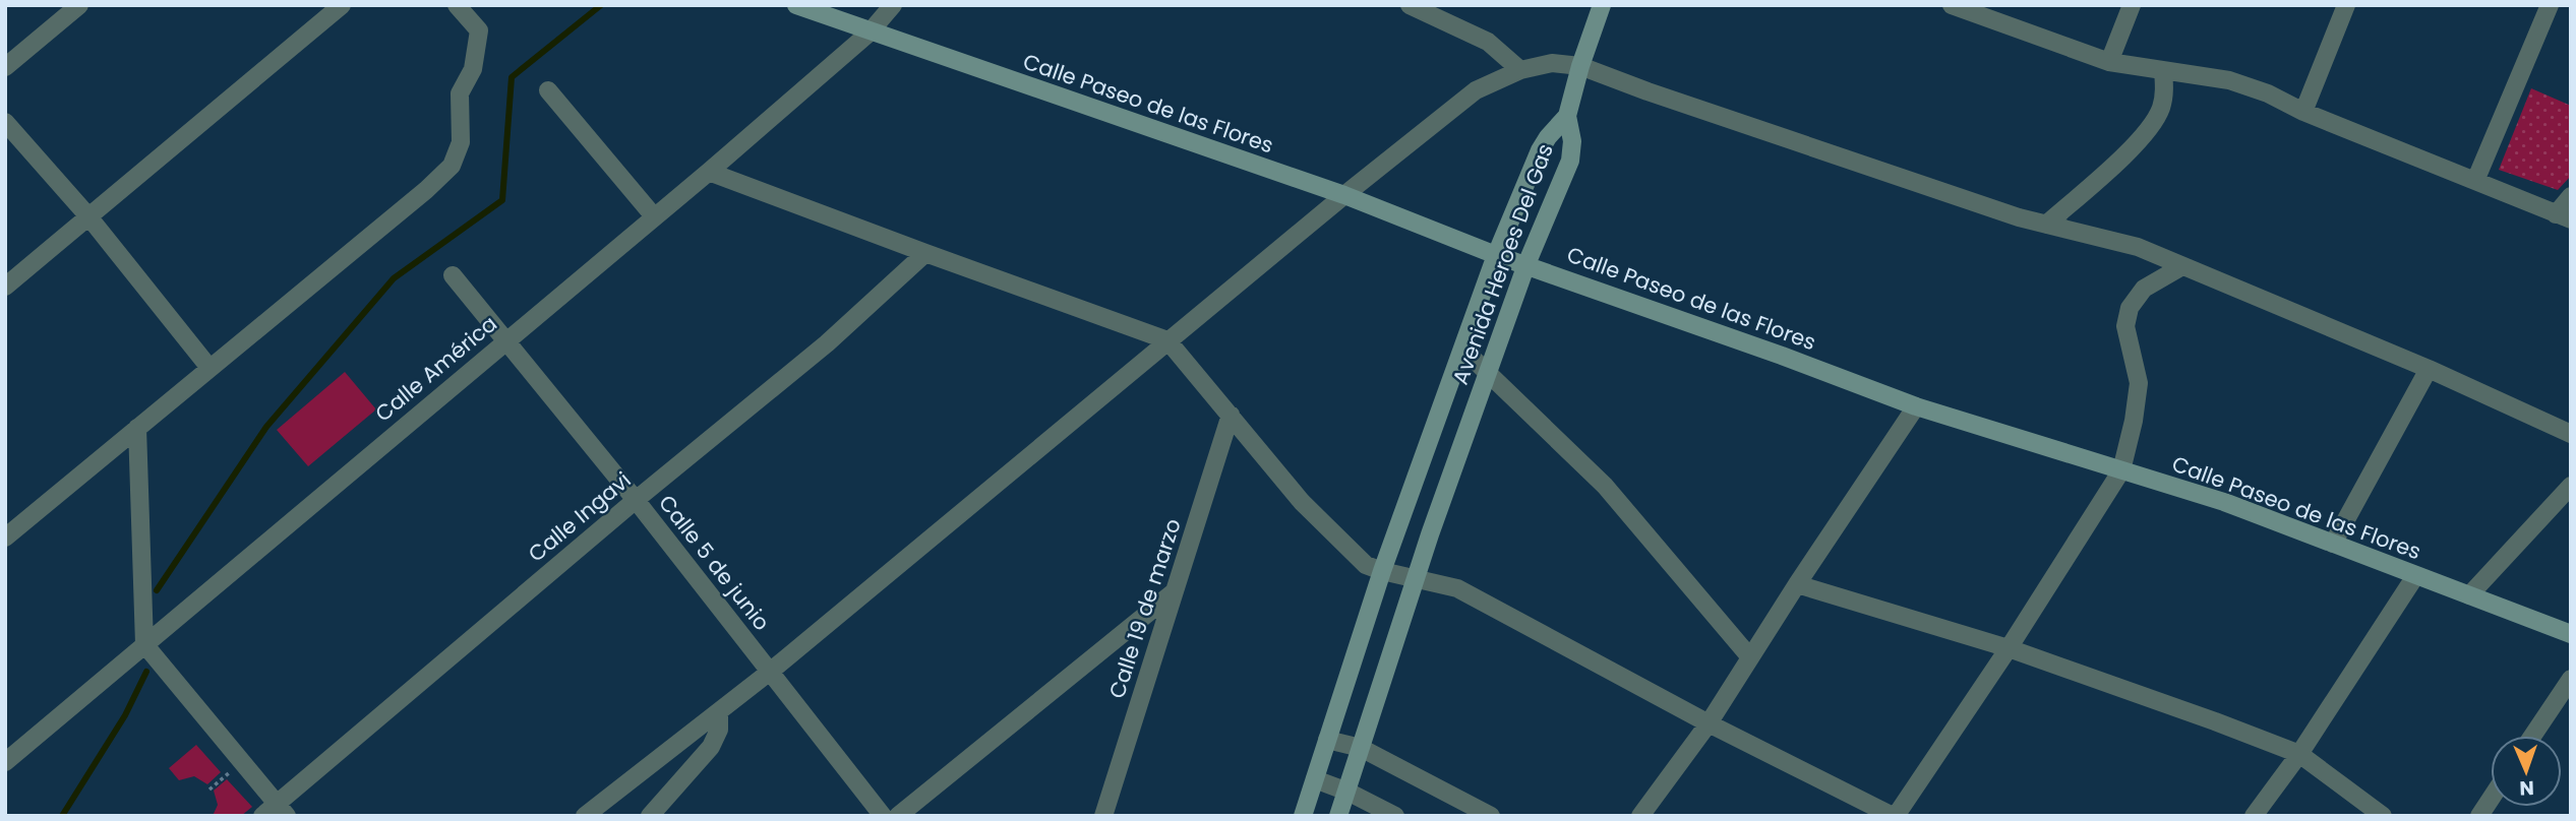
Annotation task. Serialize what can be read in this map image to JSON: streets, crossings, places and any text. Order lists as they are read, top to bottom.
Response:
{
  "streets": {
    "street": [
      "Calle Paseo de las Flores",
      "Avenida Heroes Del Gas",
      "Calle América",
      "Calle Ingavi",
      "Calle 5 de junio",
      "Calle 19 de marzo"
    ]
  },
  "crossings": [
    ["Calle Paseo de las Flores", "Avenida Heroes Del Gas"],
    ["Calle Paseo de las Flores", "Calle América"],
    ["Calle América", "Calle 5 de junio"],
    ["Calle Ingavi", "Calle 5 de junio"]
  ],
  "north": "bottom"
}
